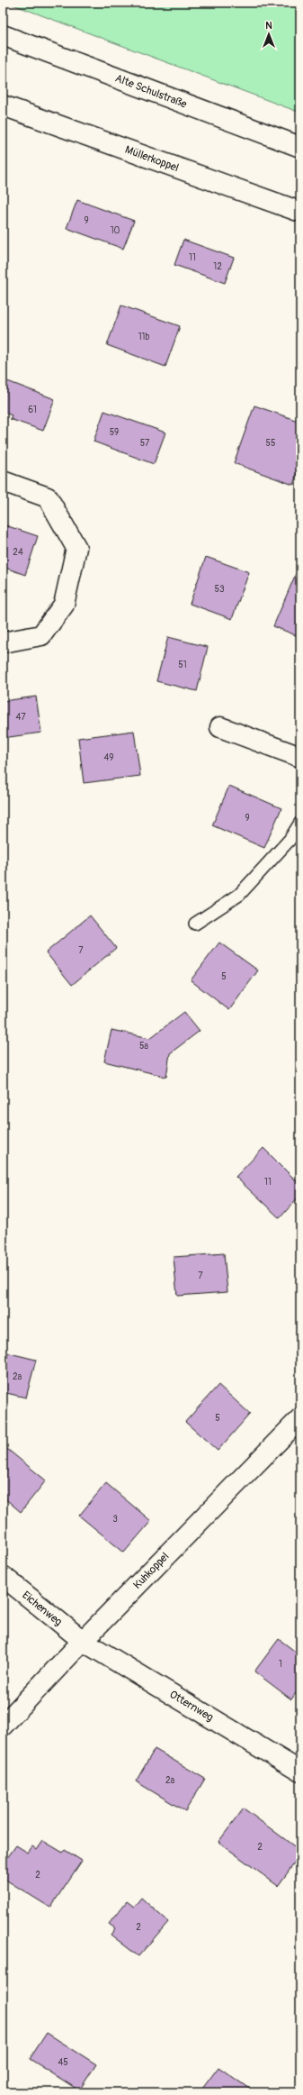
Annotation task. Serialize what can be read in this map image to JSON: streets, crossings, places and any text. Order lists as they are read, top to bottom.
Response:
{
  "streets": {
    "street": [
      "Alte Schulstraße",
      "Müllerkoppel",
      "Kuhkoppel",
      "Eichenweg",
      "Otternweg"
    ]
  },
  "crossings": [
    ["Kuhkoppel", "Eichenweg"],
    ["Kuhkoppel", "Otternweg"],
    ["Eichenweg", "Otternweg"]
  ],
  "house_numbers": [
    "9",
    "10",
    "11",
    "12",
    "11b",
    "61",
    "59",
    "57",
    "55",
    "24",
    "53",
    "51",
    "47",
    "49",
    "9",
    "7",
    "5",
    "5a",
    "11",
    "7",
    "2a",
    "5",
    "3",
    "1",
    "2a",
    "2",
    "2",
    "2",
    "45"
  ],
  "north": "top"
}
